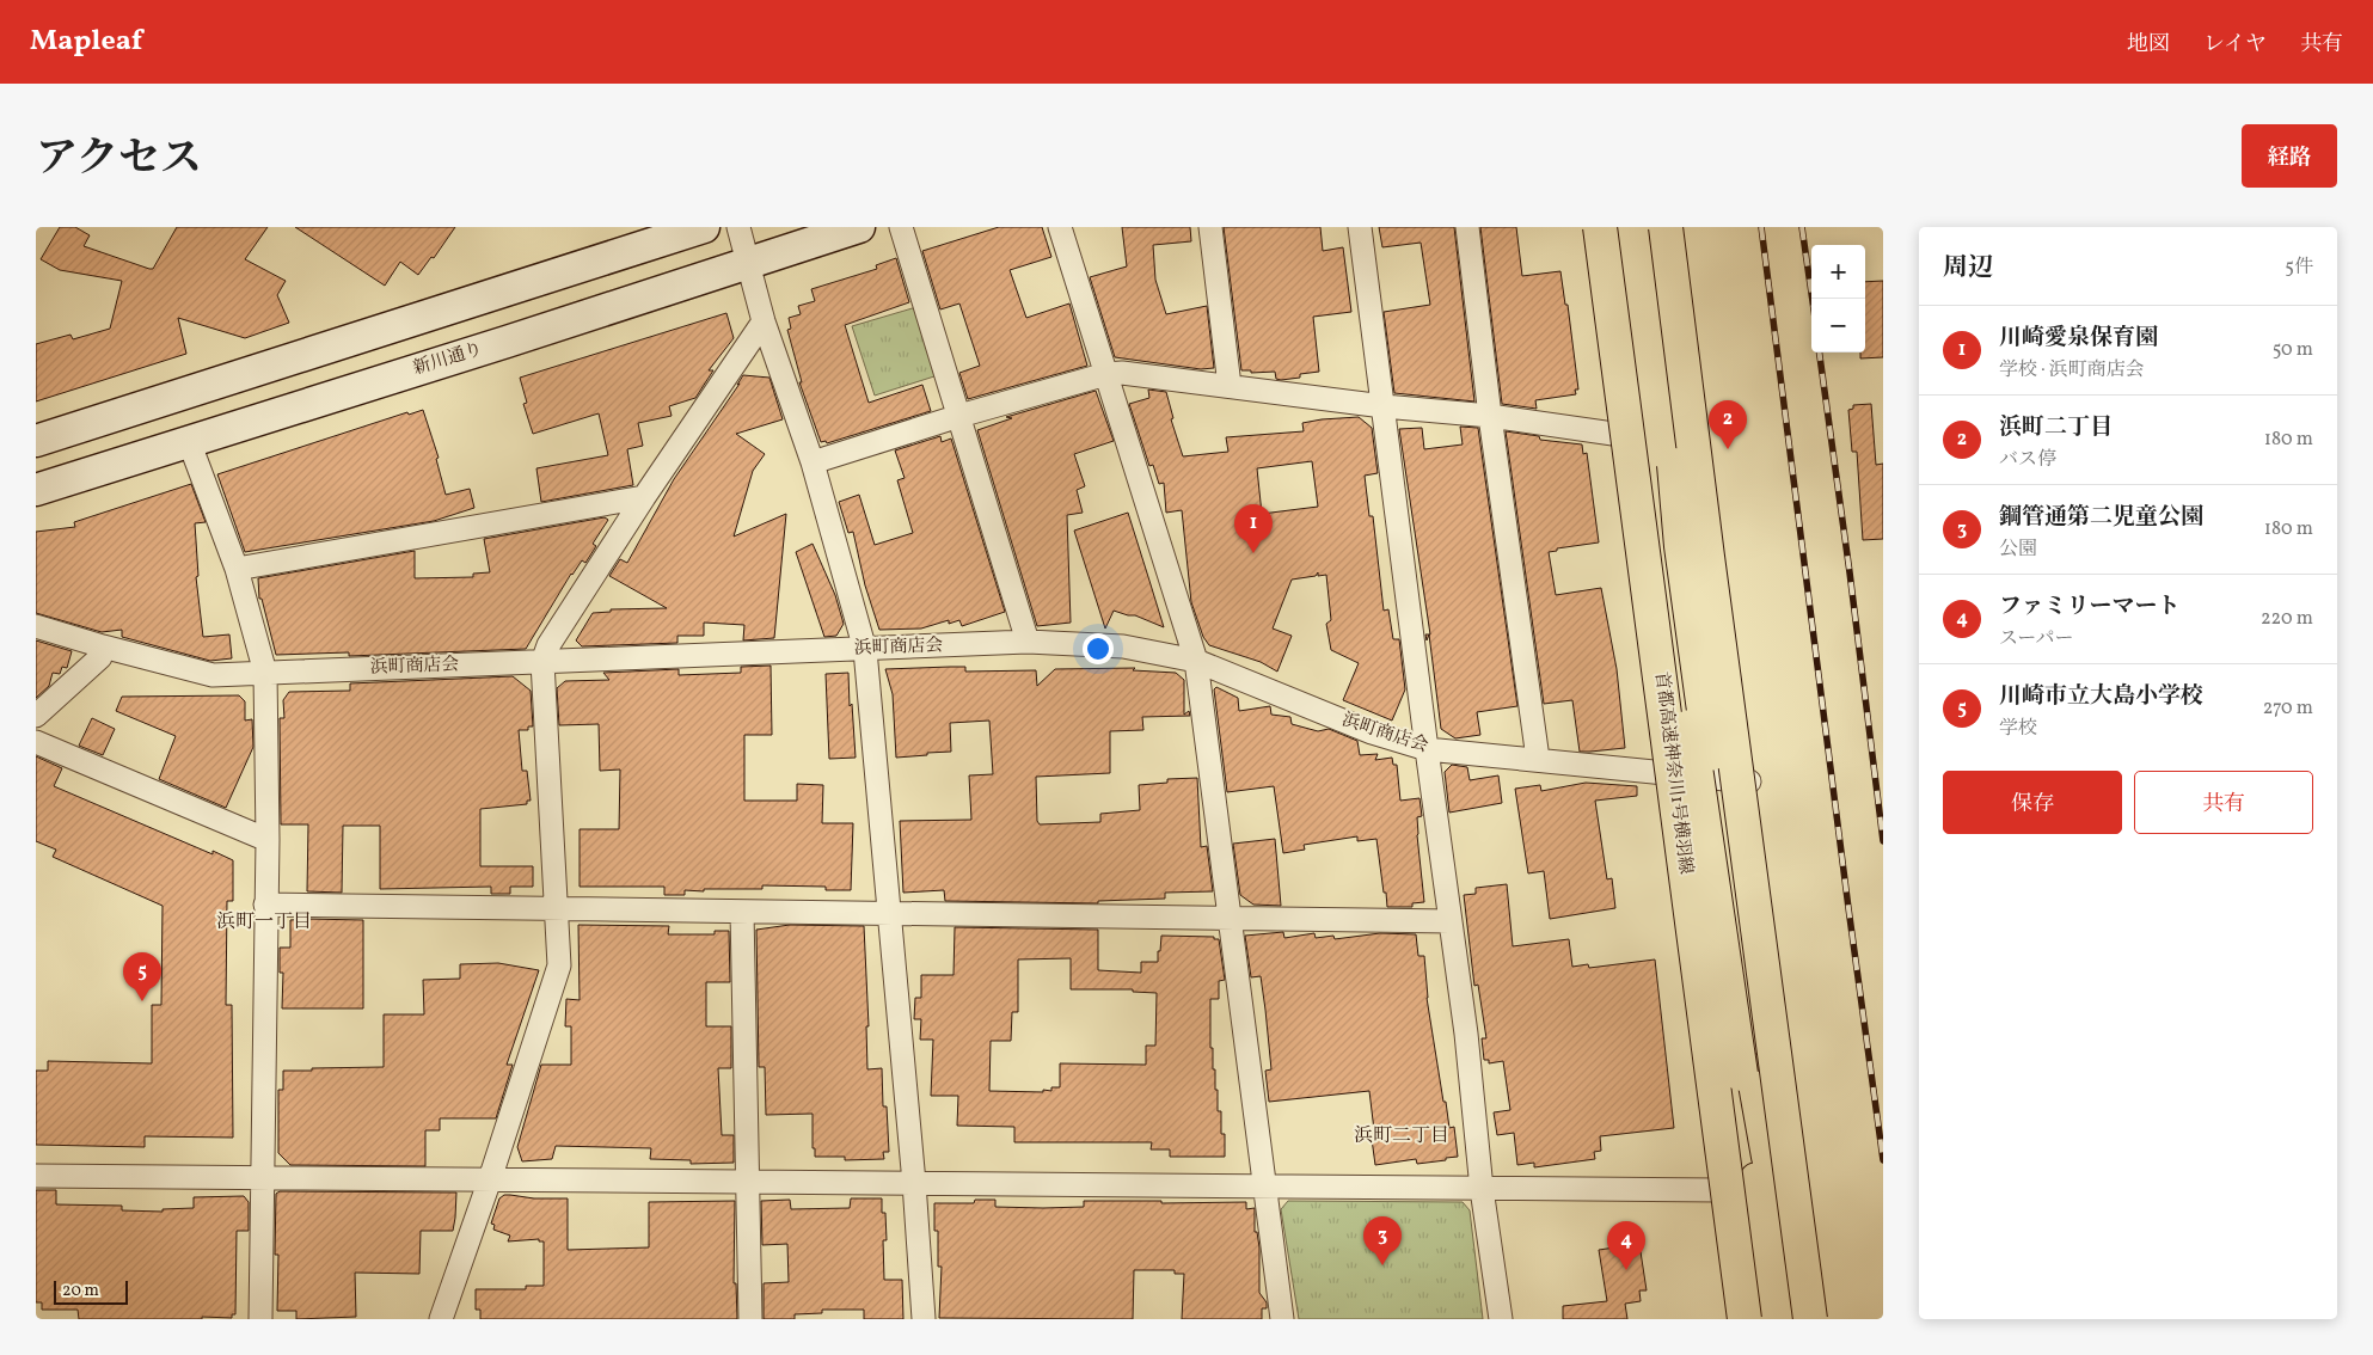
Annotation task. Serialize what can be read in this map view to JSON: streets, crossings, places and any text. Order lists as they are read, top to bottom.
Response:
{
  "streets": {
    "highway": ["首都高速神奈川1号横羽線"],
    "main road": ["新川通り"],
    "street": ["浜町商店会"]
  },
  "districts": ["浜町一丁目", "浜町二丁目"],
  "scale_bar": "20 m",
  "page": {
    "header": "Mapleaf",
    "nav": ["地図", "レイヤ", "共有"],
    "title": "アクセス",
    "buttons": [
      "経路",
      ["保存", "共有"]
    ],
    "heading": ["周辺", "5件"],
    "map_buttons": ["+", "−"],
    "list": [
      {
        "mark": "1",
        "name": "川崎愛泉保育園",
        "note": "学校 · 浜町商店会",
        "value": "50 m"
      },
      {
        "mark": "2",
        "name": "浜町二丁目",
        "note": "バス停",
        "value": "180 m"
      },
      {
        "mark": "3",
        "name": "鋼管通第二児童公園",
        "note": "公園",
        "value": "180 m"
      },
      {
        "mark": "4",
        "name": "ファミリーマート",
        "note": "スーパー",
        "value": "220 m"
      },
      {
        "mark": "5",
        "name": "川崎市立大島小学校",
        "note": "学校",
        "value": "270 m"
      }
    ],
    "pins": [
      "2",
      "1",
      "5",
      "3",
      "4"
    ],
    "scale": "20 m"
  }
}
